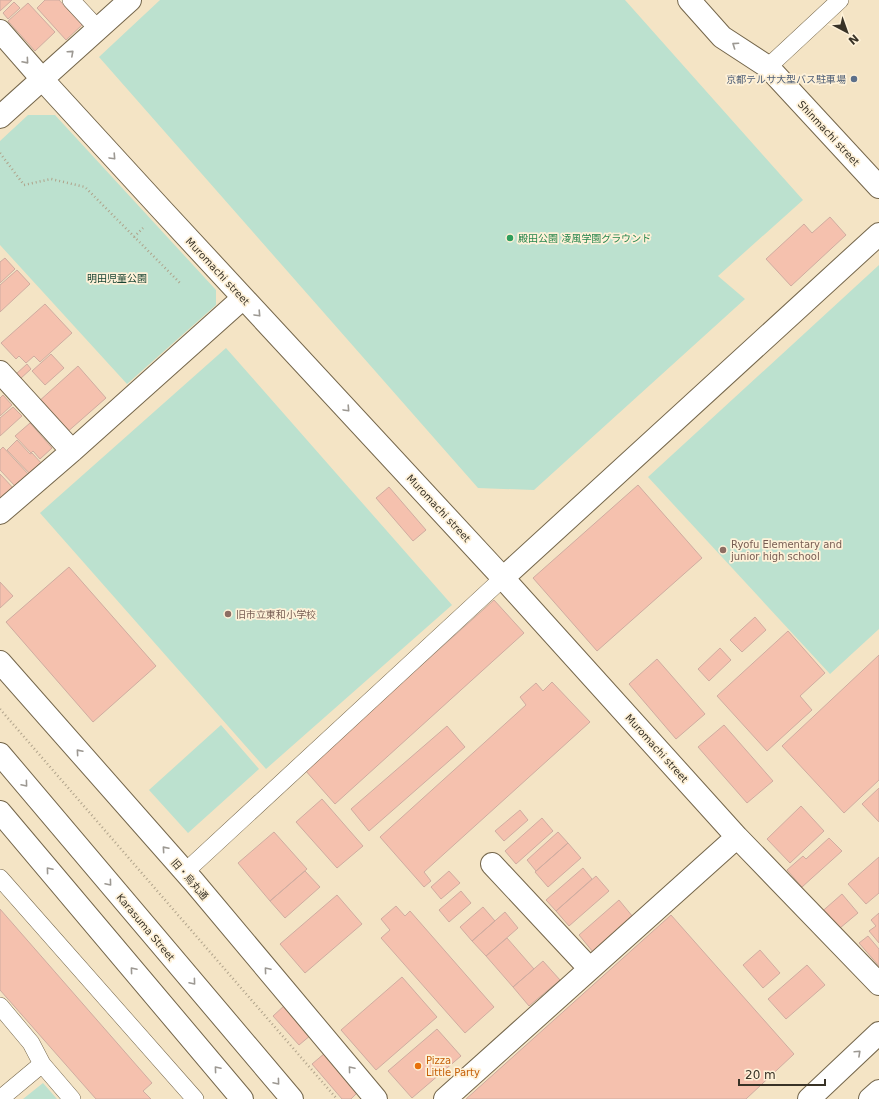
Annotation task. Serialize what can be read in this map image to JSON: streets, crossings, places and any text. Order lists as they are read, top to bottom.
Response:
{
  "streets": {
    "street": [
      "Shinmachi street",
      "Muromachi street",
      "旧・烏丸通",
      "Karasuma Street"
    ]
  },
  "one_way": ["Shinmachi street", "Muromachi street"],
  "parks": ["明田児童公園"],
  "places": [
    "京都テルサ大型バス駐車場",
    "殿田公園 凌風学園グラウンド",
    "Ryofu Elementary and junior high school",
    "旧市立東和小学校",
    "Pizza Little Party"
  ],
  "scale_bar": "20 m",
  "north": "bottom right"
}
